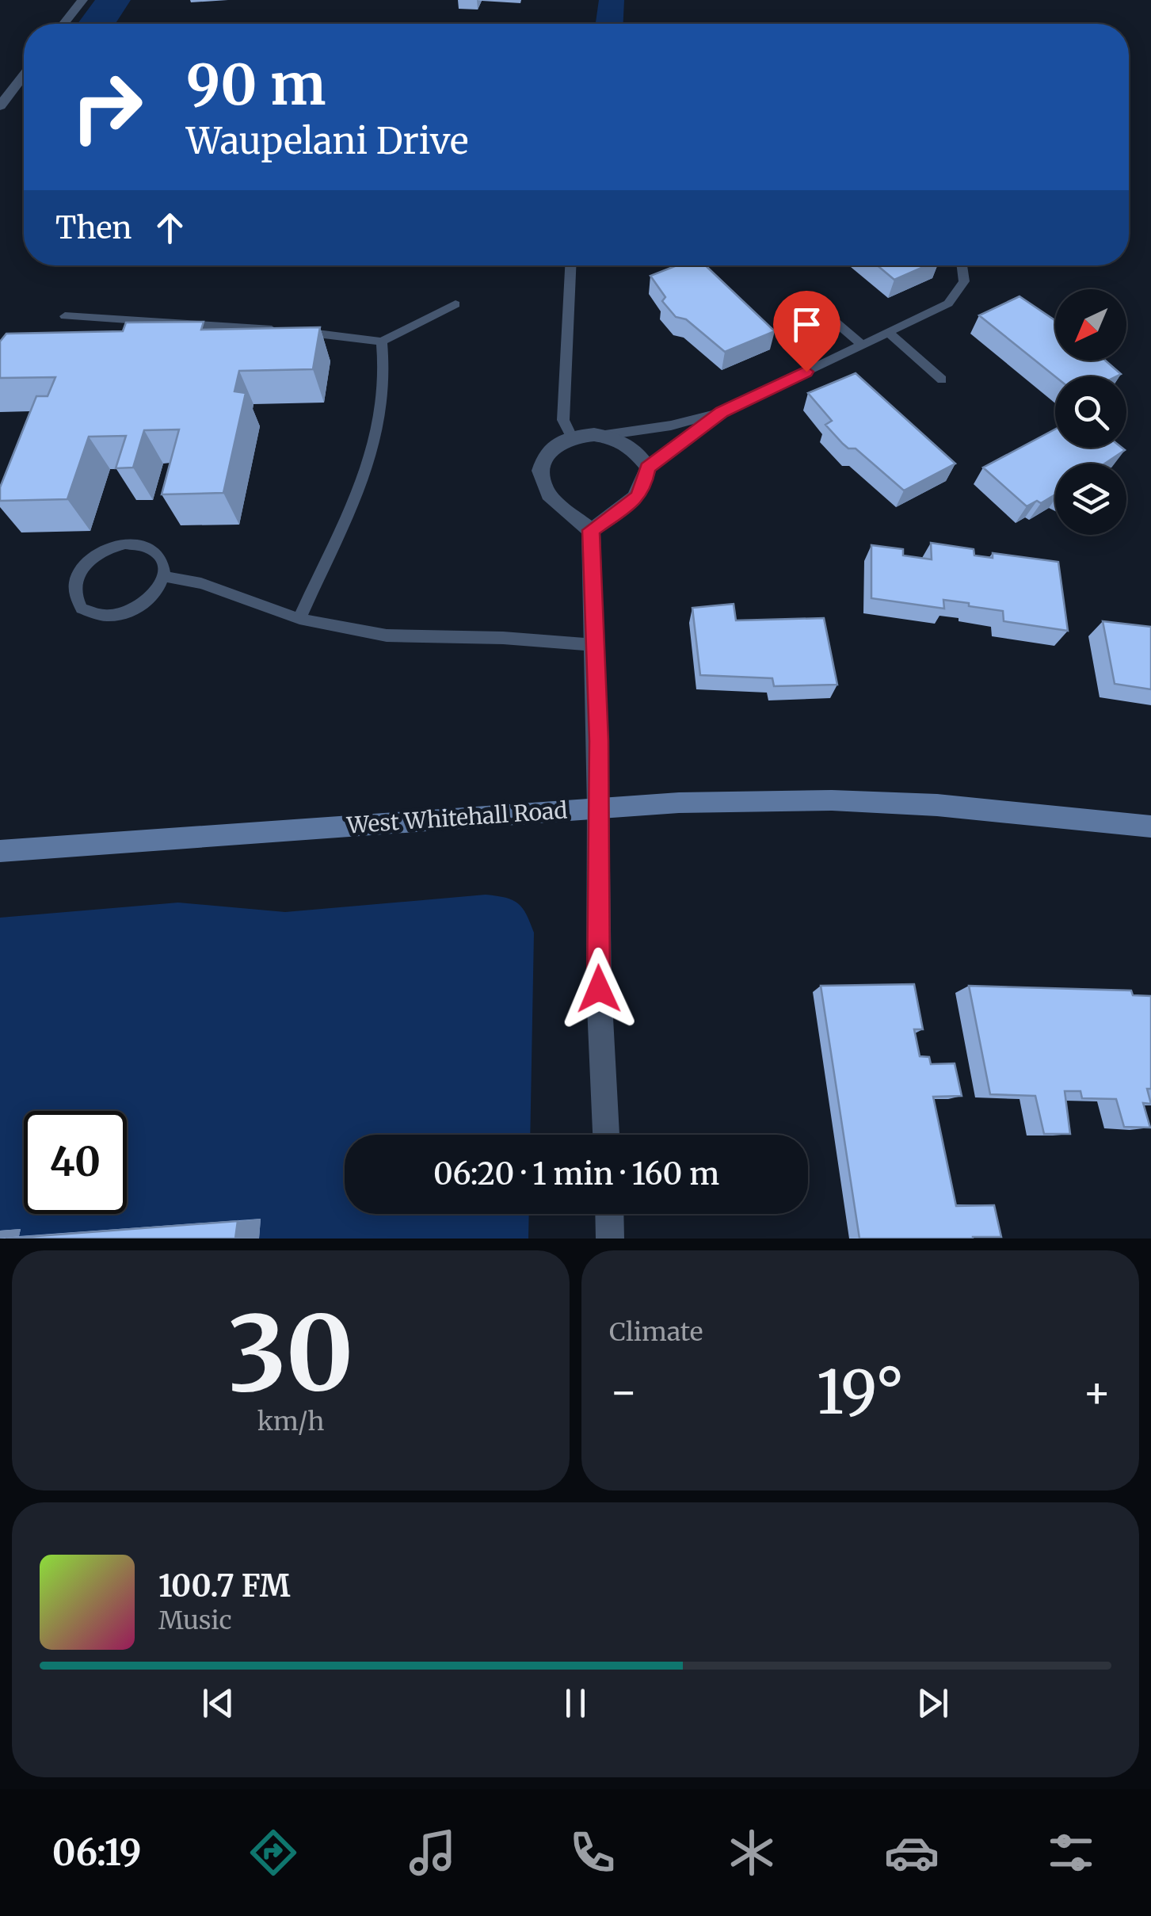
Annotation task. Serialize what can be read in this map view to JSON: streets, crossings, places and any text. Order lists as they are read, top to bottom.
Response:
{
  "streets": {
    "main road": ["West Whitehall Road"]
  },
  "north": "bottom left",
  "page": {
    "turn": ["90 m", "Waupelani Drive"],
    "then": "Then",
    "limit": "40",
    "trip": "06:20 · 1 min · 160 m",
    "tile": [
      ["30", "km/h"],
      "Climate"
    ],
    "heat": ["−", "19°", "+"],
    "song": ["100.7 FM", "Music"],
    "tabs": "06:19"
  }
}
